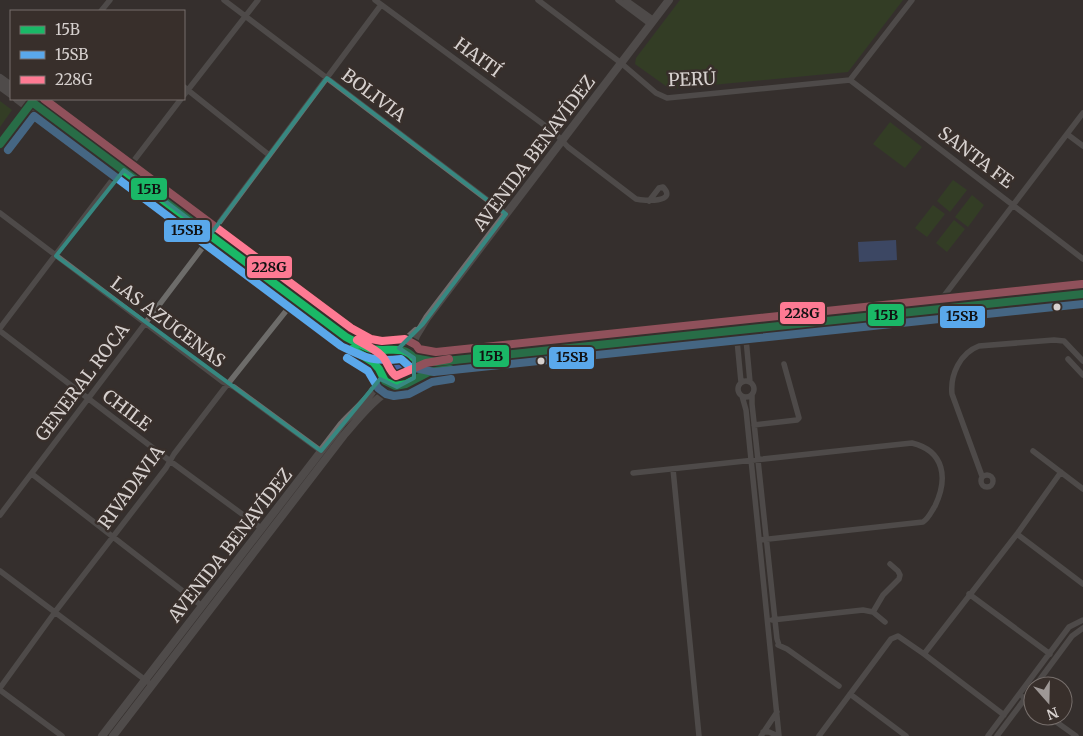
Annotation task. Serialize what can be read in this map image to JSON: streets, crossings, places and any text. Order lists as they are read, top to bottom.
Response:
{
  "streets": {
    "main road": ["AVENIDA BENAVÍDEZ"],
    "street": [
      "HAITÍ",
      "PERÚ",
      "BOLIVIA",
      "SANTA FE",
      "LAS AZUCENAS",
      "GENERAL ROCA",
      "CHILE",
      "RIVADAVIA"
    ]
  },
  "crossings": [
    ["HAITÍ", "AVENIDA BENAVÍDEZ"],
    ["PERÚ", "AVENIDA BENAVÍDEZ"],
    ["PERÚ", "SANTA FE"],
    ["BOLIVIA", "AVENIDA BENAVÍDEZ"],
    ["AVENIDA BENAVÍDEZ", "LAS AZUCENAS"],
    ["AVENIDA BENAVÍDEZ", "CHILE"],
    ["LAS AZUCENAS", "GENERAL ROCA"],
    ["LAS AZUCENAS", "RIVADAVIA"],
    ["GENERAL ROCA", "CHILE"],
    ["CHILE", "RIVADAVIA"]
  ],
  "lines": ["transit line 228G", "transit line 15B", "transit line 15SB"],
  "legend": ["15B", "15SB", "228G"],
  "north": "bottom"
}
